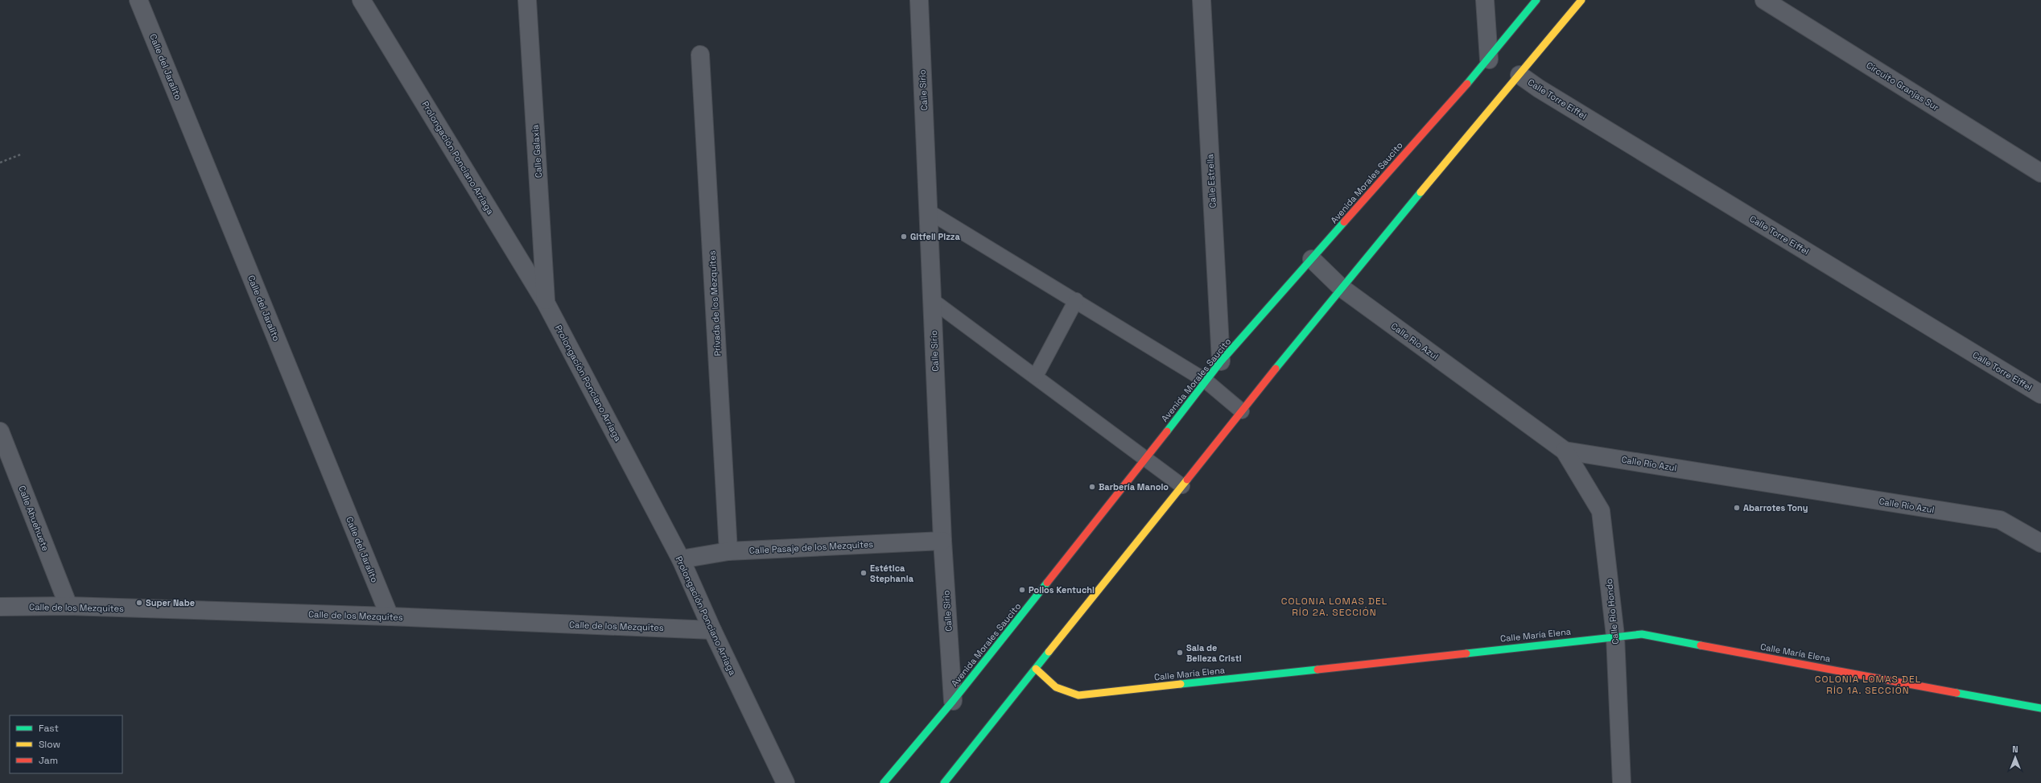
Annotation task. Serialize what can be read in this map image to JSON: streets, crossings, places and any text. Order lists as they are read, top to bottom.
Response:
{
  "streets": {
    "main road": ["Avenida Morales Saucito", "Calle María Elena"],
    "street": [
      "Calle del Jaralito",
      "Circuito Granjas Sur",
      "Calle Sirio",
      "Calle Torre Eiffel",
      "Calle Galaxia",
      "Prolongación Ponciano Arriaga",
      "Calle Estrella",
      "Privada de los Mezquites",
      "Calle Río Azul",
      "Calle Ahuehuete",
      "Calle Pasaje de los Mezquites",
      "Calle de los Mezquites",
      "Calle Río Hondo"
    ]
  },
  "crossings": [
    ["Calle del Jaralito", "Calle de los Mezquites"],
    ["Calle Sirio", "Avenida Morales Saucito"],
    ["Calle Sirio", "Calle Pasaje de los Mezquites"],
    ["Calle Galaxia", "Prolongación Ponciano Arriaga"],
    ["Prolongación Ponciano Arriaga", "Calle Pasaje de los Mezquites"],
    ["Prolongación Ponciano Arriaga", "Calle de los Mezquites"],
    ["Calle Estrella", "Avenida Morales Saucito"],
    ["Avenida Morales Saucito", "Calle Río Azul"],
    ["Privada de los Mezquites", "Calle Pasaje de los Mezquites"],
    ["Calle Río Azul", "Calle Río Hondo"],
    ["Calle Ahuehuete", "Calle de los Mezquites"],
    ["Calle Río Hondo", "Calle María Elena"]
  ],
  "districts": ["COLONIA LOMAS DEL RÍO 2A. SECCIÓN", "COLONIA LOMAS DEL RÍO 1A. SECCIÓN"],
  "places": [
    "Gitfeli Pizza",
    "Barbería Manolo",
    "Abarrotes Tony",
    "Estética Stephania",
    "Pollos Kentuchi",
    "Super Nabe",
    "Sala de Belleza Cristi"
  ],
  "legend": ["Fast", "Slow", "Jam"],
  "north": "top"
}
